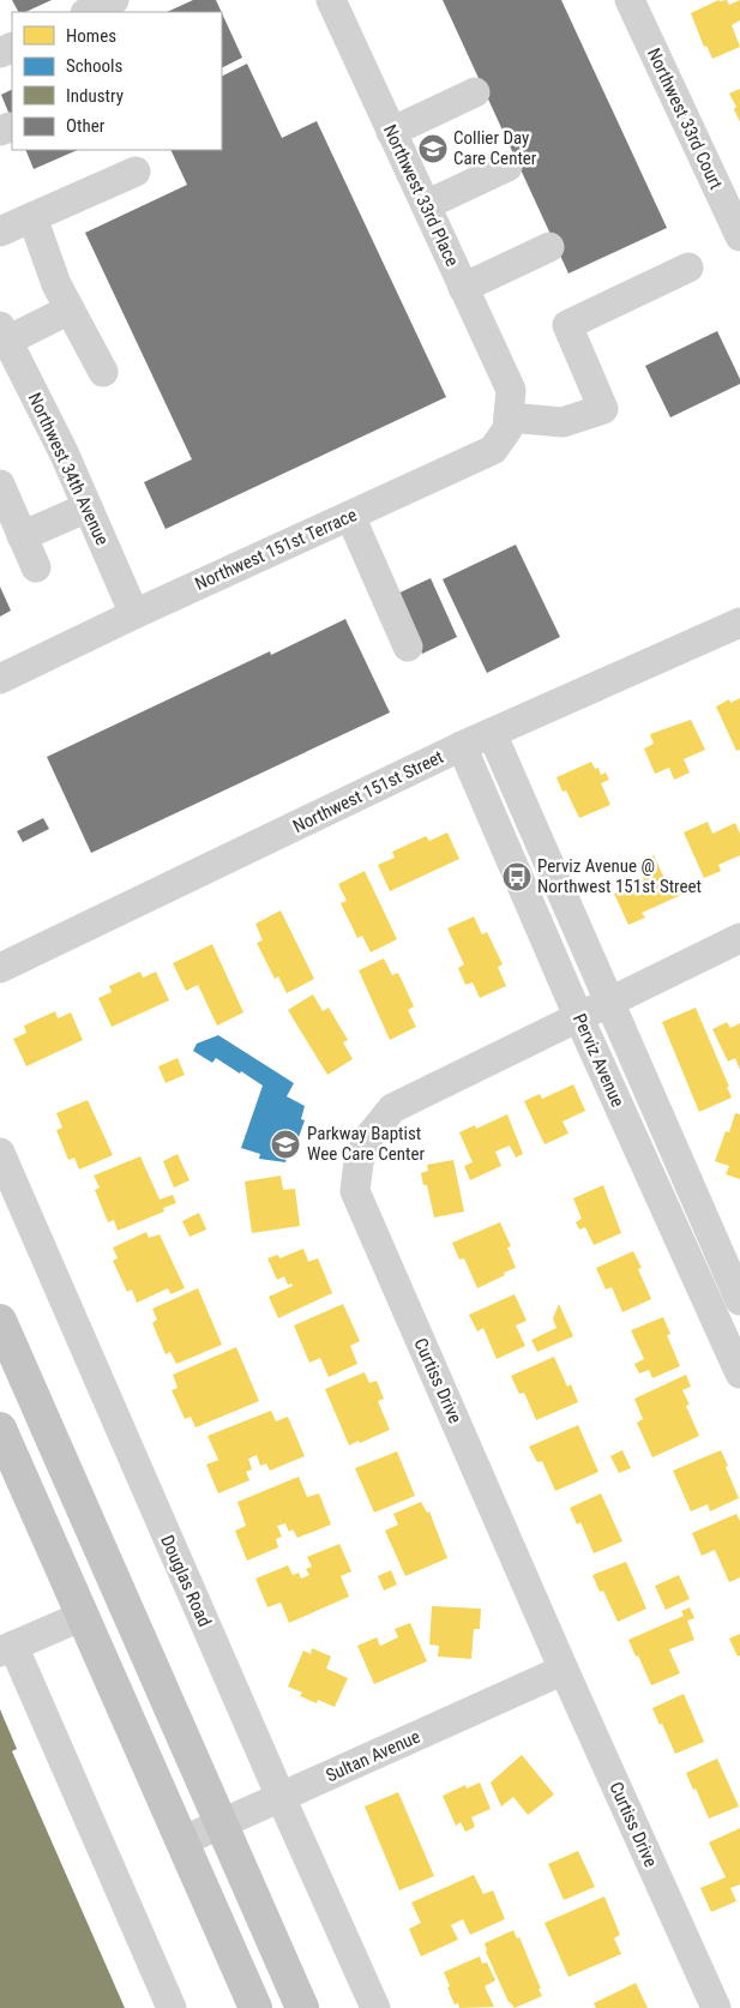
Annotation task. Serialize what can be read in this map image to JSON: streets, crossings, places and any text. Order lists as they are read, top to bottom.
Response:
{
  "streets": {
    "street": [
      "Northwest 33rd Court",
      "Northwest 33rd Place",
      "Northwest 34th Avenue",
      "Northwest 151st Terrace",
      "Northwest 151st Street",
      "Perviz Avenue",
      "Curtiss Drive",
      "Douglas Road",
      "Sultan Avenue"
    ]
  },
  "crossings": [
    ["Northwest 33rd Place", "Northwest 151st Terrace"],
    ["Northwest 34th Avenue", "Northwest 151st Terrace"],
    ["Northwest 151st Street", "Perviz Avenue"],
    ["Perviz Avenue", "Curtiss Drive"],
    ["Curtiss Drive", "Sultan Avenue"],
    ["Douglas Road", "Sultan Avenue"]
  ],
  "places": {
    "school or university": ["Collier Day Care Center", "Parkway Baptist Wee Care Center"],
    "bus stop": ["Perviz Avenue @ Northwest 151st Street"]
  },
  "legend": [
    "Homes",
    "Schools",
    "Industry",
    "Other"
  ]
}
